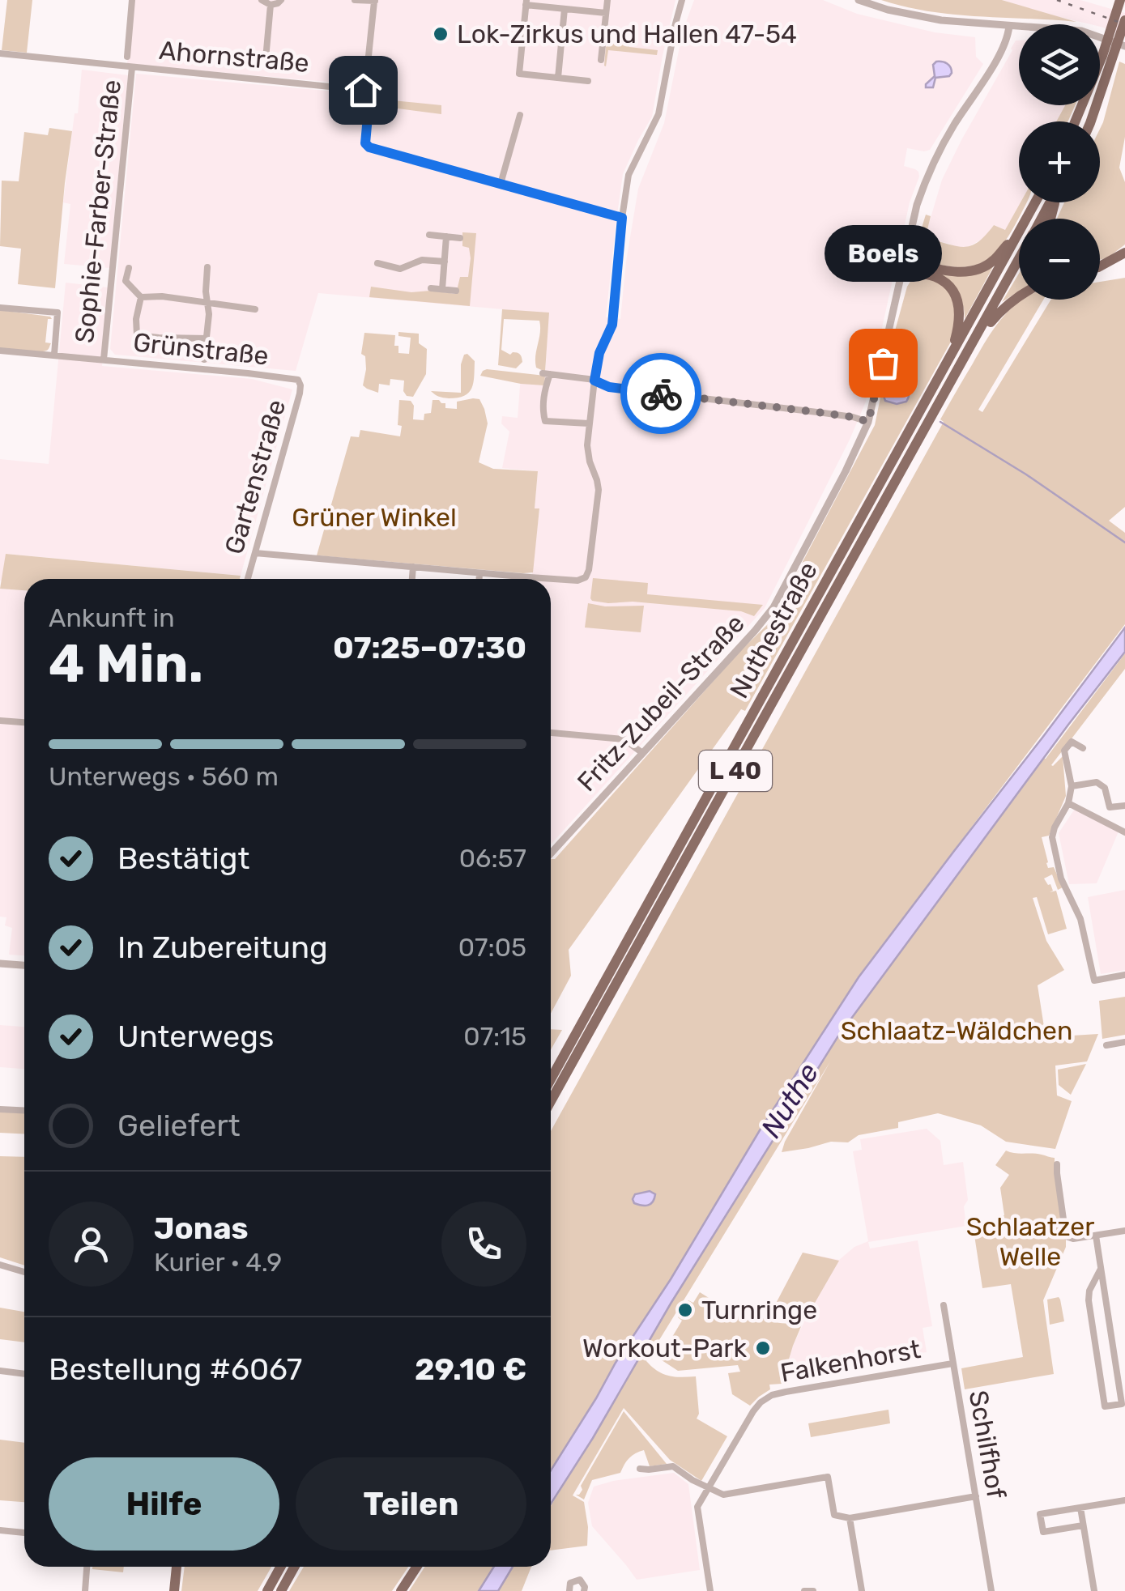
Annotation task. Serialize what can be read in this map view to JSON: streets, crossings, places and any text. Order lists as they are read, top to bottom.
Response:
{
  "streets": {
    "highway": ["Nuthestraße", "L 40"],
    "street": [
      "Ahornstraße",
      "Sophie-Farber-Straße",
      "Grünstraße",
      "Gartenstraße",
      "Fritz-Zubeil-Straße",
      "Falkenhorst",
      "Schilfhof"
    ]
  },
  "crossings": [
    ["Ahornstraße", "Sophie-Farber-Straße"],
    ["Sophie-Farber-Straße", "Grünstraße"],
    ["Grünstraße", "Gartenstraße"],
    ["Falkenhorst", "Schilfhof"]
  ],
  "water": ["Nuthe"],
  "parks": ["Grüner Winkel", "Schlaatz-Wäldchen", "Schlaatzer Welle"],
  "places": [
    "Lok-Zirkus und Hallen 47-54",
    "Boels",
    "Turnringe",
    "Workout-Park"
  ],
  "page": {
    "map_buttons": ["+", "−"],
    "bubble": "Boels",
    "heading": ["4 Min.", "Ankunft in", "07:25–07:30"],
    "panel": [
      "Jonas",
      "Kurier · 4.9",
      "Bestellung #6067",
      "29.10 €"
    ],
    "bar": "Unterwegs · 560 m",
    "list": [
      ["Bestätigt", "06:57"],
      ["In Zubereitung", "07:05"],
      ["Unterwegs", "07:15"],
      "Geliefert"
    ],
    "buttons": ["Hilfe", "Teilen"]
  }
}
